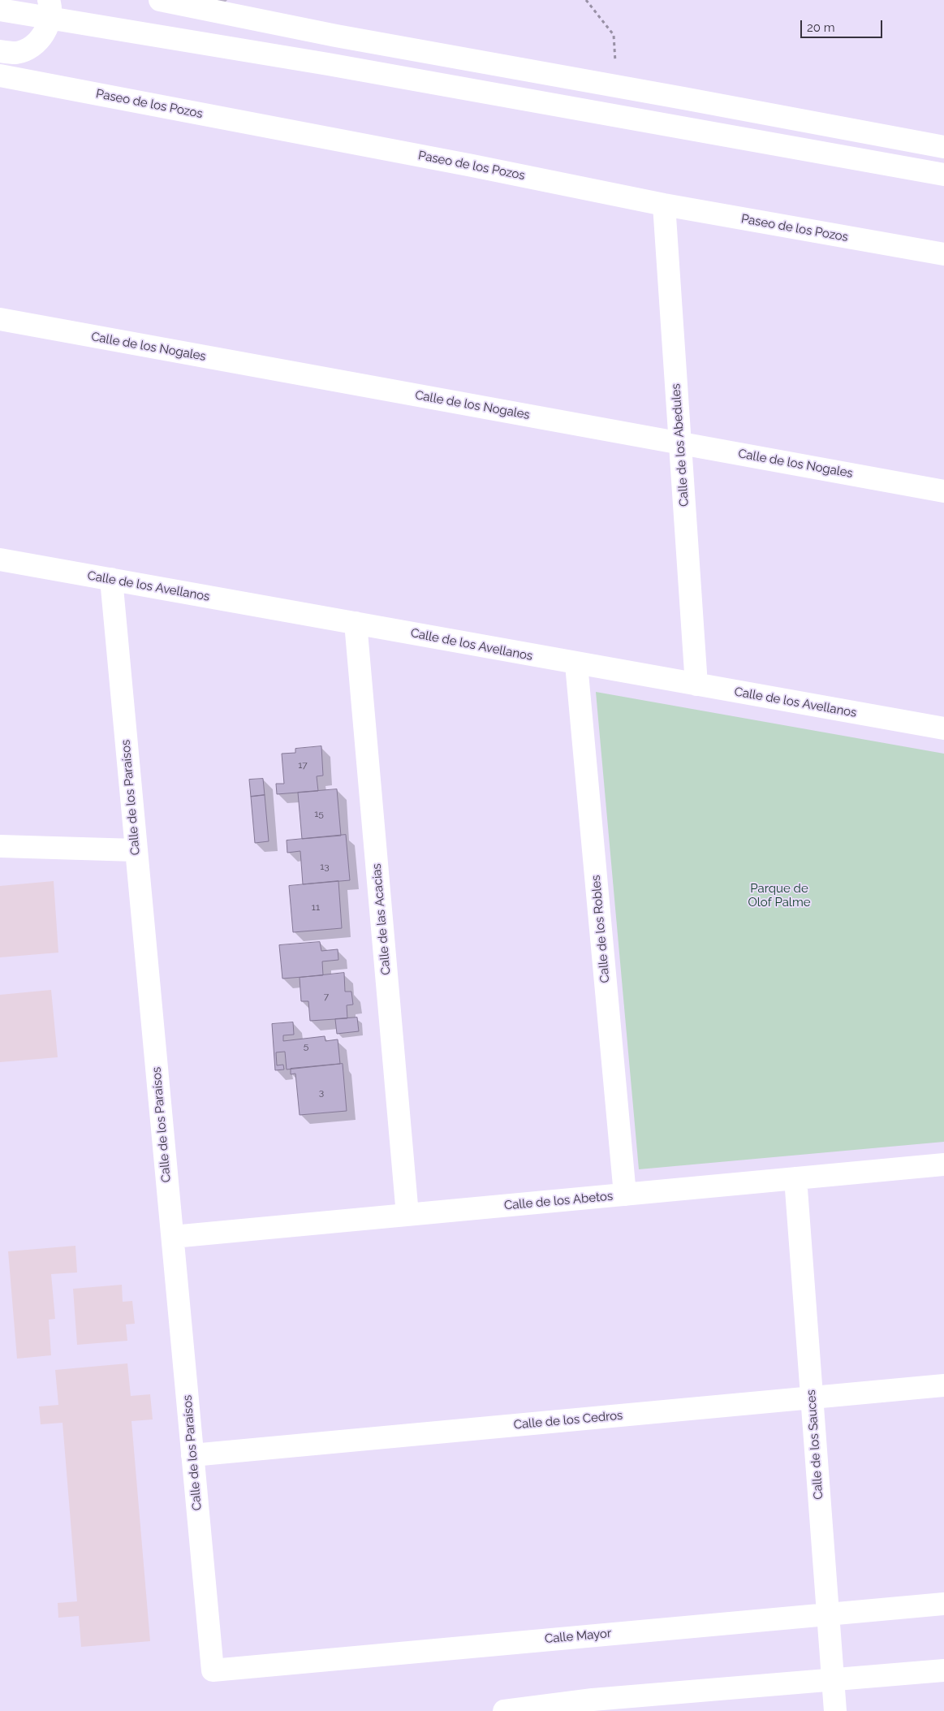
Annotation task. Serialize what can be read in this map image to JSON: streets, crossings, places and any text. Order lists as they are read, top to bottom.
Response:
{
  "streets": {
    "street": [
      "Paseo de los Pozos",
      "Calle de los Nogales",
      "Calle de los Abedules",
      "Calle de los Avellanos",
      "Calle de los Paraísos",
      "Calle de las Acacias",
      "Calle de los Robles",
      "Calle de los Abetos",
      "Calle de los Cedros",
      "Calle de los Sauces",
      "Calle Mayor"
    ]
  },
  "crossings": [
    ["Paseo de los Pozos", "Calle de los Abedules"],
    ["Calle de los Nogales", "Calle de los Abedules"],
    ["Calle de los Abedules", "Calle de los Avellanos"],
    ["Calle de los Avellanos", "Calle de los Paraísos"],
    ["Calle de los Avellanos", "Calle de las Acacias"],
    ["Calle de los Avellanos", "Calle de los Robles"],
    ["Calle de los Paraísos", "Calle de los Abetos"],
    ["Calle de los Paraísos", "Calle de los Cedros"],
    ["Calle de los Paraísos", "Calle Mayor"],
    ["Calle de las Acacias", "Calle de los Abetos"],
    ["Calle de los Robles", "Calle de los Abetos"],
    ["Calle de los Abetos", "Calle de los Sauces"],
    ["Calle de los Cedros", "Calle de los Sauces"],
    ["Calle de los Sauces", "Calle Mayor"]
  ],
  "parks": ["Parque de Olof Palme"],
  "house_numbers": [
    "17",
    "15",
    "13",
    "11",
    "7",
    "5",
    "3"
  ],
  "scale_bar": "20 m"
}
